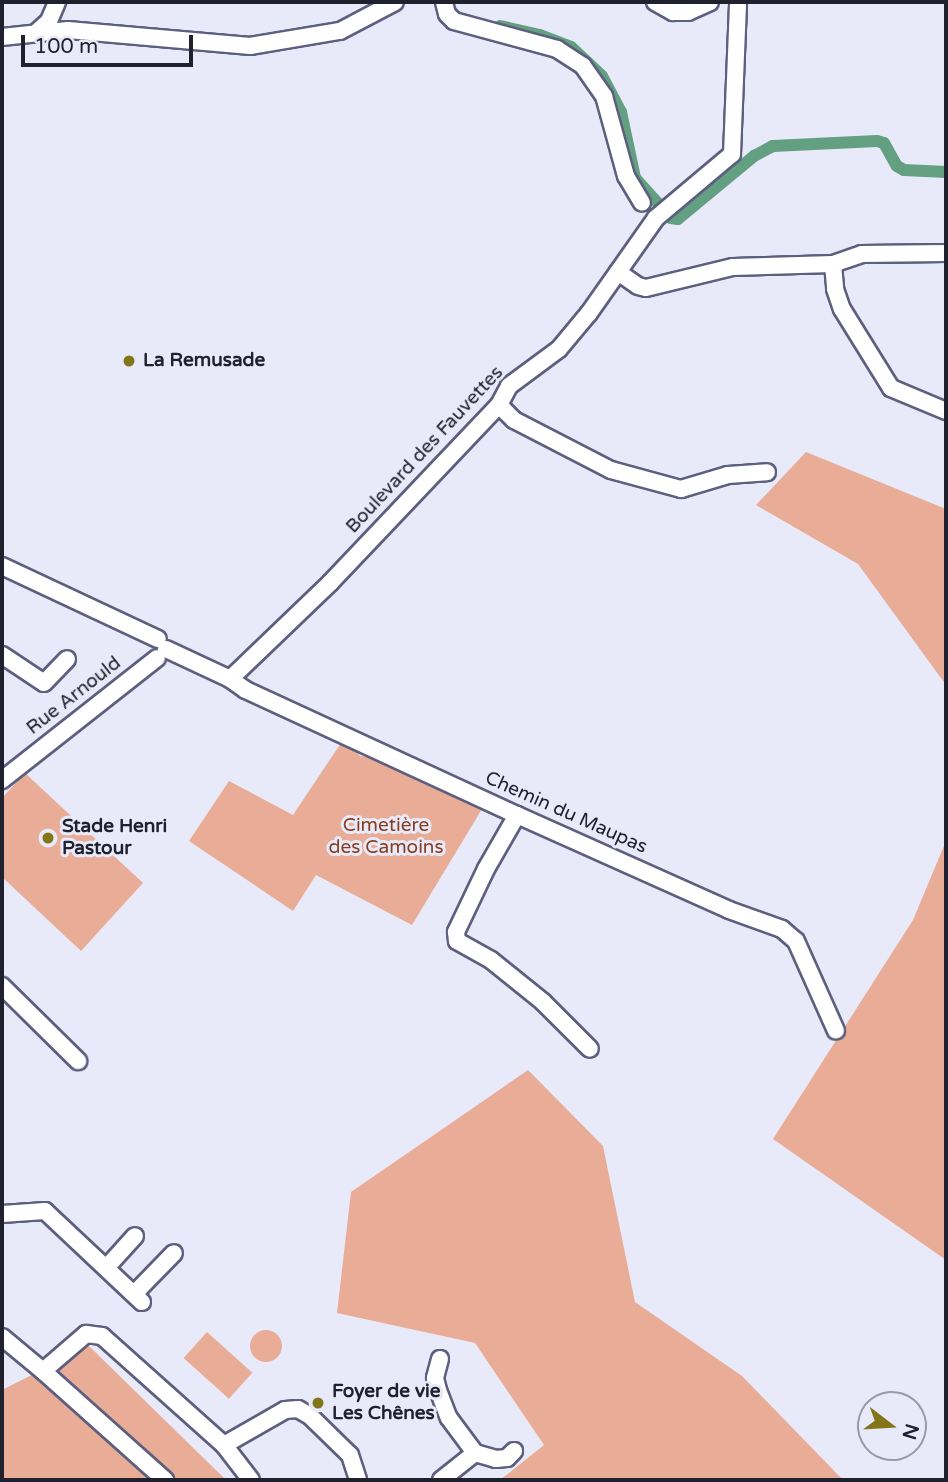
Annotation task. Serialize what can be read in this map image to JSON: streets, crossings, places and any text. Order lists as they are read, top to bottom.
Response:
{
  "streets": {
    "street": ["Boulevard des Fauvettes", "Rue Arnould", "Chemin du Maupas"]
  },
  "crossings": [
    ["Boulevard des Fauvettes", "Chemin du Maupas"]
  ],
  "parks": ["Cimetière des Camoins"],
  "places": ["La Remusade", "Stade Henri Pastour", "Foyer de vie Les Chênes"],
  "scale_bar": "100 m",
  "north": "right"
}
